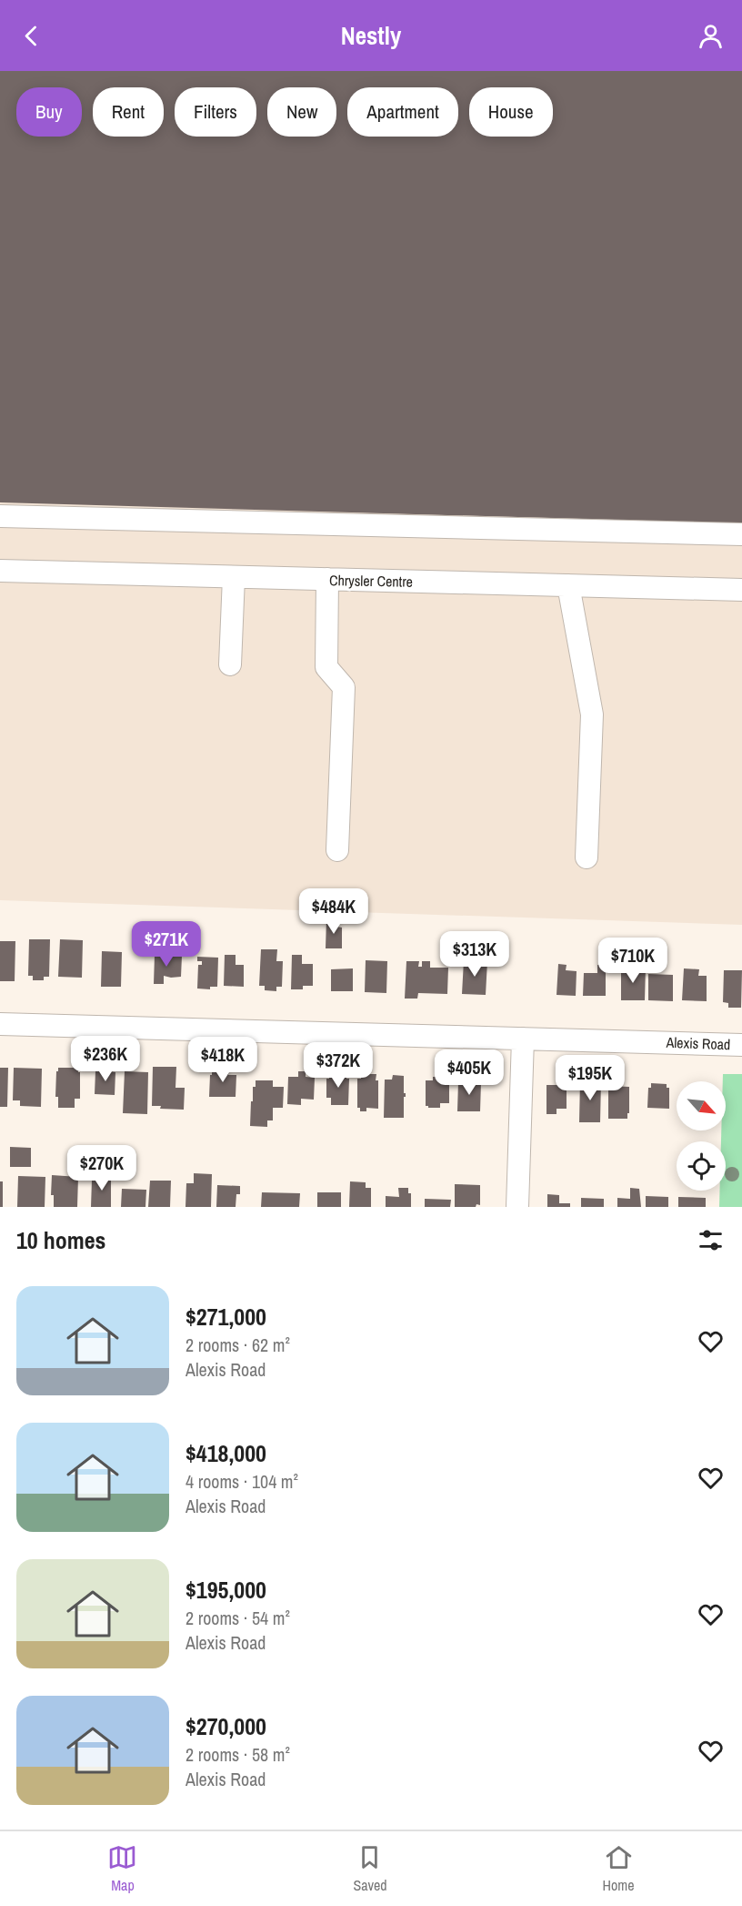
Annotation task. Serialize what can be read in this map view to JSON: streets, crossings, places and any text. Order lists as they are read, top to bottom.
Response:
{
  "streets": {
    "street": ["Chrysler Centre", "Alexis Road"]
  },
  "north": "bottom right",
  "page": {
    "header": "Nestly",
    "chip": [
      "Buy",
      "Rent",
      "Filters",
      "New",
      "Apartment",
      "House"
    ],
    "price": [
      "$484K",
      "$271K",
      "$313K",
      "$710K",
      "$236K",
      "$418K",
      "$372K",
      "$405K",
      "$195K",
      "$270K"
    ],
    "heading": "10 homes",
    "list": [
      {
        "name": "$271,000",
        "note": "2 rooms · 62 m² · Alexis Road"
      },
      {
        "name": "$418,000",
        "note": "4 rooms · 104 m² · Alexis Road"
      },
      {
        "name": "$195,000",
        "note": "2 rooms · 54 m² · Alexis Road"
      },
      {
        "name": "$270,000",
        "note": "2 rooms · 58 m² · Alexis Road"
      }
    ],
    "tabs": ["Map", "Saved", "Home"]
  }
}
